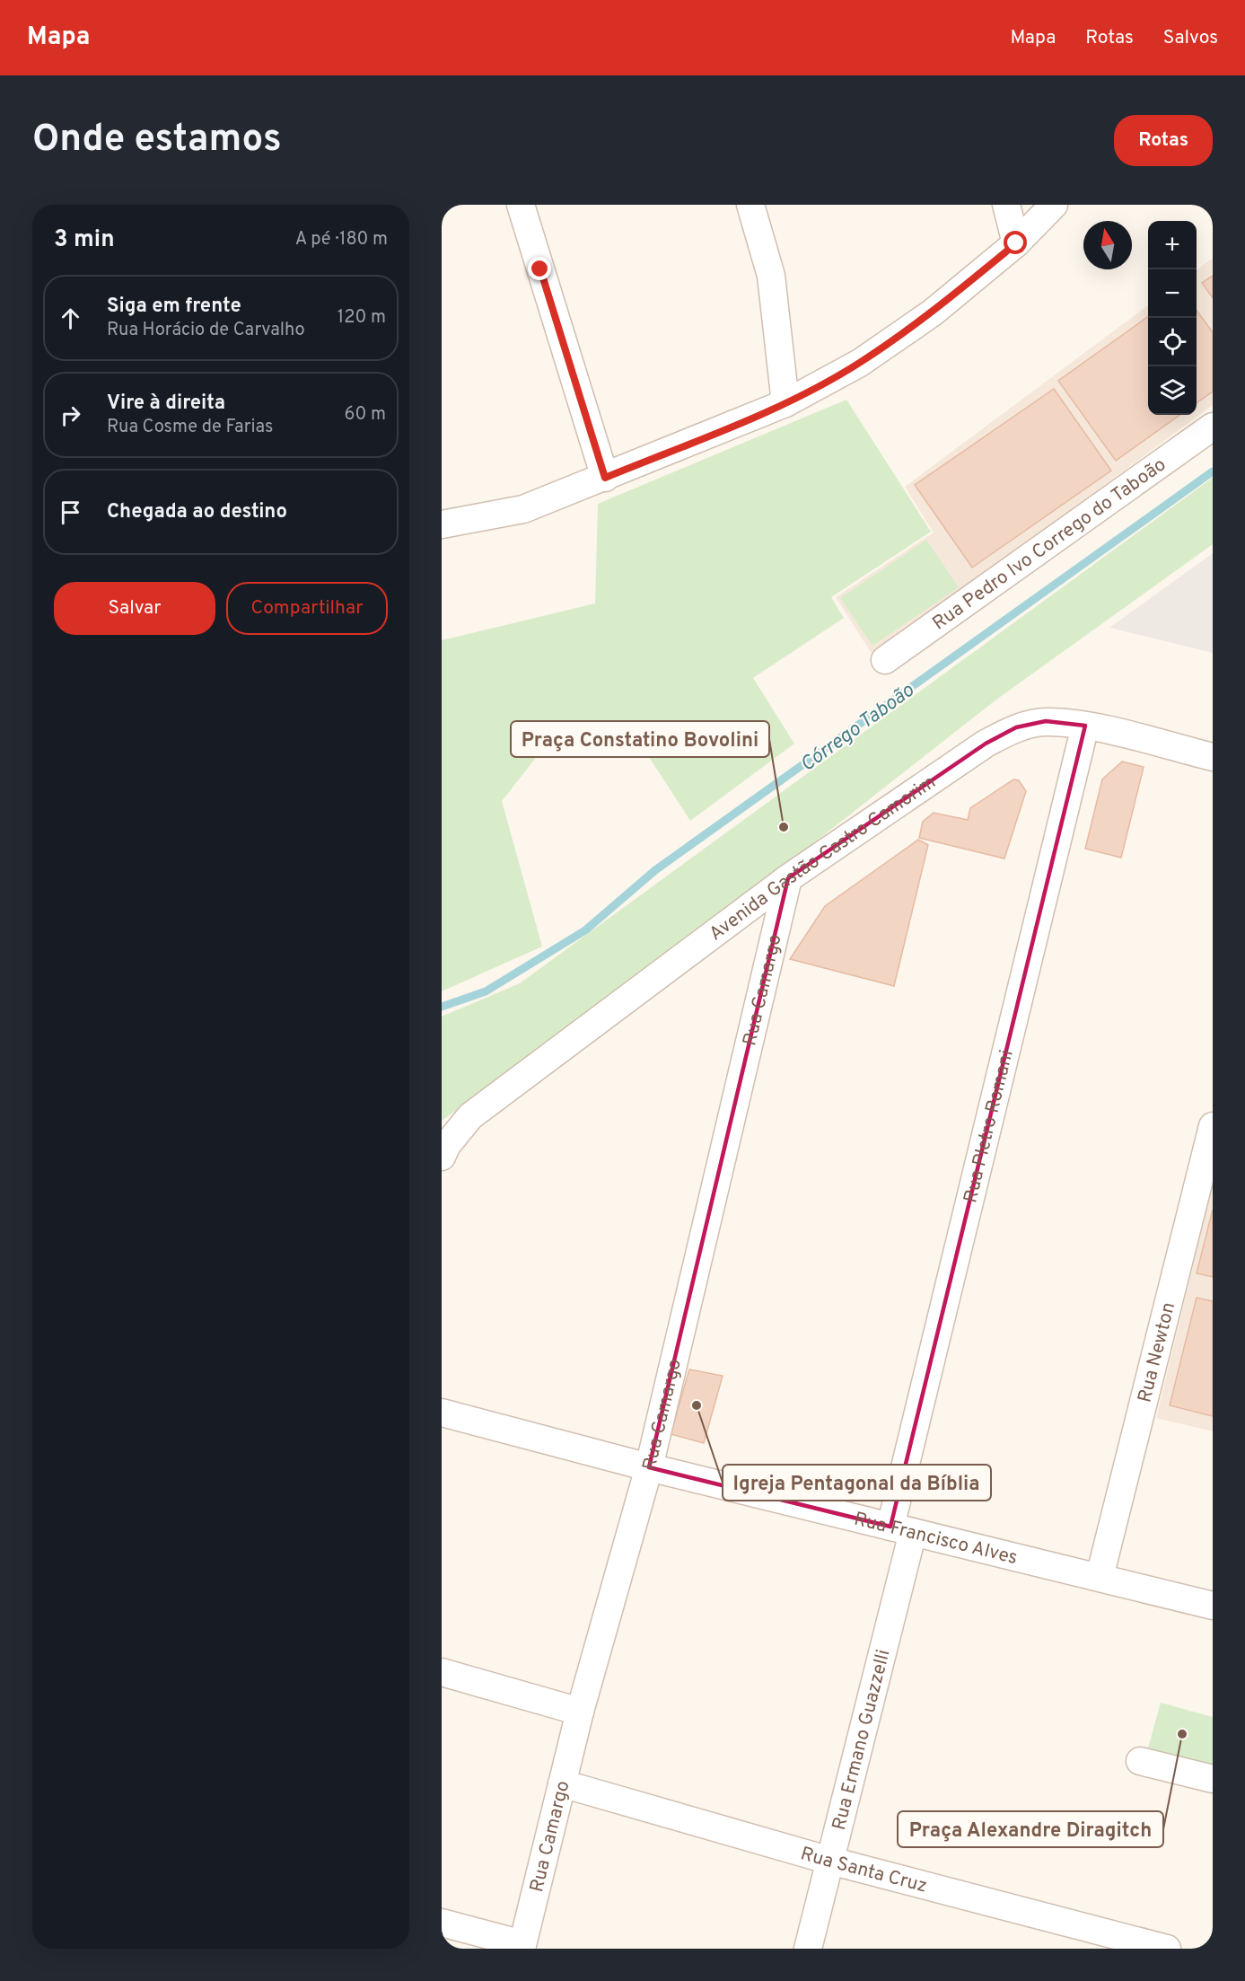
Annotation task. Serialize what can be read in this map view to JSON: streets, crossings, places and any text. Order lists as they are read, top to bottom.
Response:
{
  "streets": {
    "street": [
      "Rua Pedro Ivo Corrego do Taboão",
      "Avenida Gastão Castro Camorim",
      "Rua Camargo",
      "Rua Pletro Romani",
      "Rua Newton",
      "Rua Francisco Alves",
      "Rua Ermano Guazzelli",
      "Rua Santa Cruz"
    ]
  },
  "crossings": [
    ["Avenida Gastão Castro Camorim", "Rua Camargo"],
    ["Avenida Gastão Castro Camorim", "Rua Pletro Romani"],
    ["Rua Camargo", "Rua Francisco Alves"],
    ["Rua Camargo", "Rua Santa Cruz"],
    ["Rua Pletro Romani", "Rua Francisco Alves"],
    ["Rua Pletro Romani", "Rua Ermano Guazzelli"],
    ["Rua Newton", "Rua Francisco Alves"],
    ["Rua Francisco Alves", "Rua Ermano Guazzelli"],
    ["Rua Ermano Guazzelli", "Rua Santa Cruz"]
  ],
  "water": ["Córrego Taboão"],
  "places": ["Praça Constatino Bovolini", "Igreja Pentagonal da Bíblia", "Praça Alexandre Diragitch"],
  "north": "top",
  "page": {
    "header": "Mapa",
    "nav": ["Mapa", "Rotas", "Salvos"],
    "buttons": [
      "Rotas",
      ["Salvar", "Compartilhar"]
    ],
    "title": "Onde estamos",
    "heading": ["3 min", "A pé · 180 m"],
    "map_buttons": ["+", "−"],
    "list": [
      ["Siga em frente", "Rua Horácio de Carvalho", "120 m"],
      ["Vire à direita", "Rua Cosme de Farias", "60 m"],
      "Chegada ao destino"
    ]
  }
}
